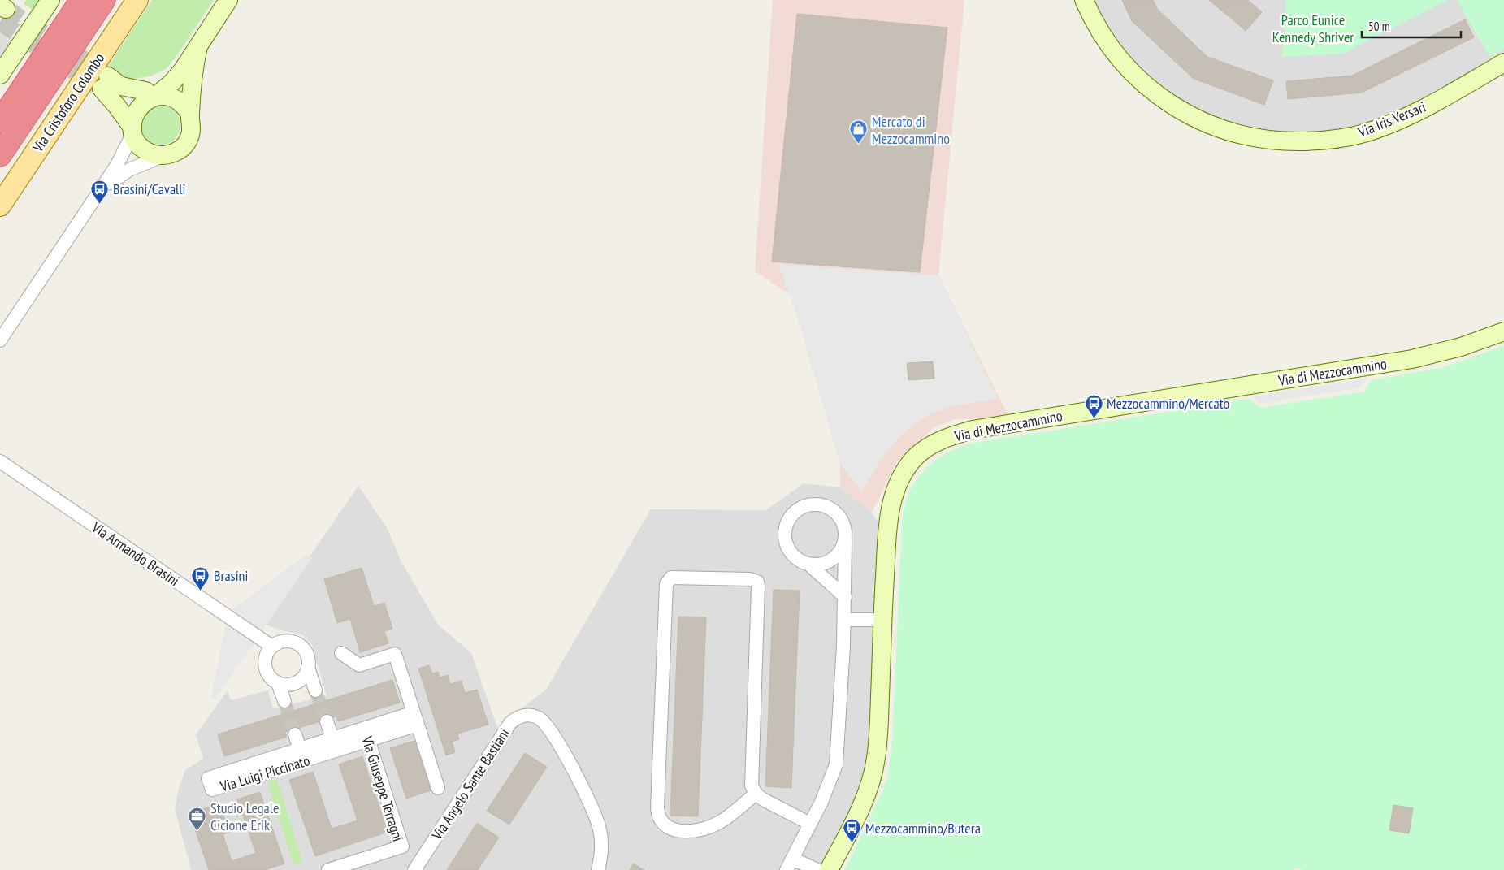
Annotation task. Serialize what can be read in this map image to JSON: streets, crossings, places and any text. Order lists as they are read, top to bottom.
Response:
{
  "streets": {
    "highway": ["Via Cristoforo Colombo"],
    "street": [
      "Via Iris Versari",
      "Via di Mezzocammino",
      "Via Armando Brasini",
      "Via Luigi Piccinato",
      "Via Angelo Sante Bastiani",
      "Via Giuseppe Terragni"
    ]
  },
  "crossings": [
    ["Via Luigi Piccinato", "Via Giuseppe Terragni"]
  ],
  "parks": ["Parco Eunice Kennedy Shriver"],
  "places": {
    "shop": ["Mercato di Mezzocammino"],
    "bus stop": [
      "Brasini/Cavalli",
      "Mezzocammino/Mercato",
      "Brasini",
      "Mezzocammino/Butera"
    ],
    "office": ["Studio Legale Cicione Erik"]
  },
  "scale_bar": "50 m"
}
